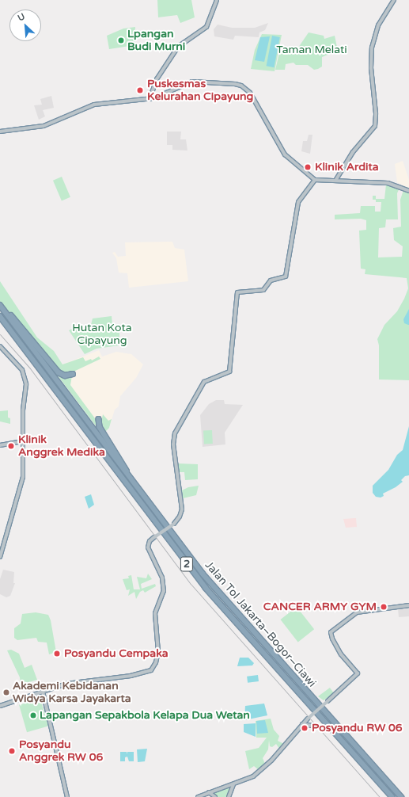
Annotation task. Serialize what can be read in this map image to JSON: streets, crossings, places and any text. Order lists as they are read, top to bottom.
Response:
{
  "streets": {
    "highway": ["2", "Jalan Tol Jakarta–Bogor–Ciawi"]
  },
  "parks": ["Taman Melati", "Hutan Kota Cipayung"],
  "places": [
    "Lpangan Budi Murni",
    "Puskesmas Kelurahan Cipayung",
    "Klinik Ardita",
    "Klinik Anggrek Medika",
    "CANCER ARMY GYM",
    "Posyandu Cempaka",
    "Akademi Kebidanan Widya Karsa Jayakarta",
    "Lapangan Sepakbola Kelapa Dua Wetan",
    "Posyandu RW 06",
    "Posyandu Anggrek RW 06"
  ],
  "north": "top left"
}
